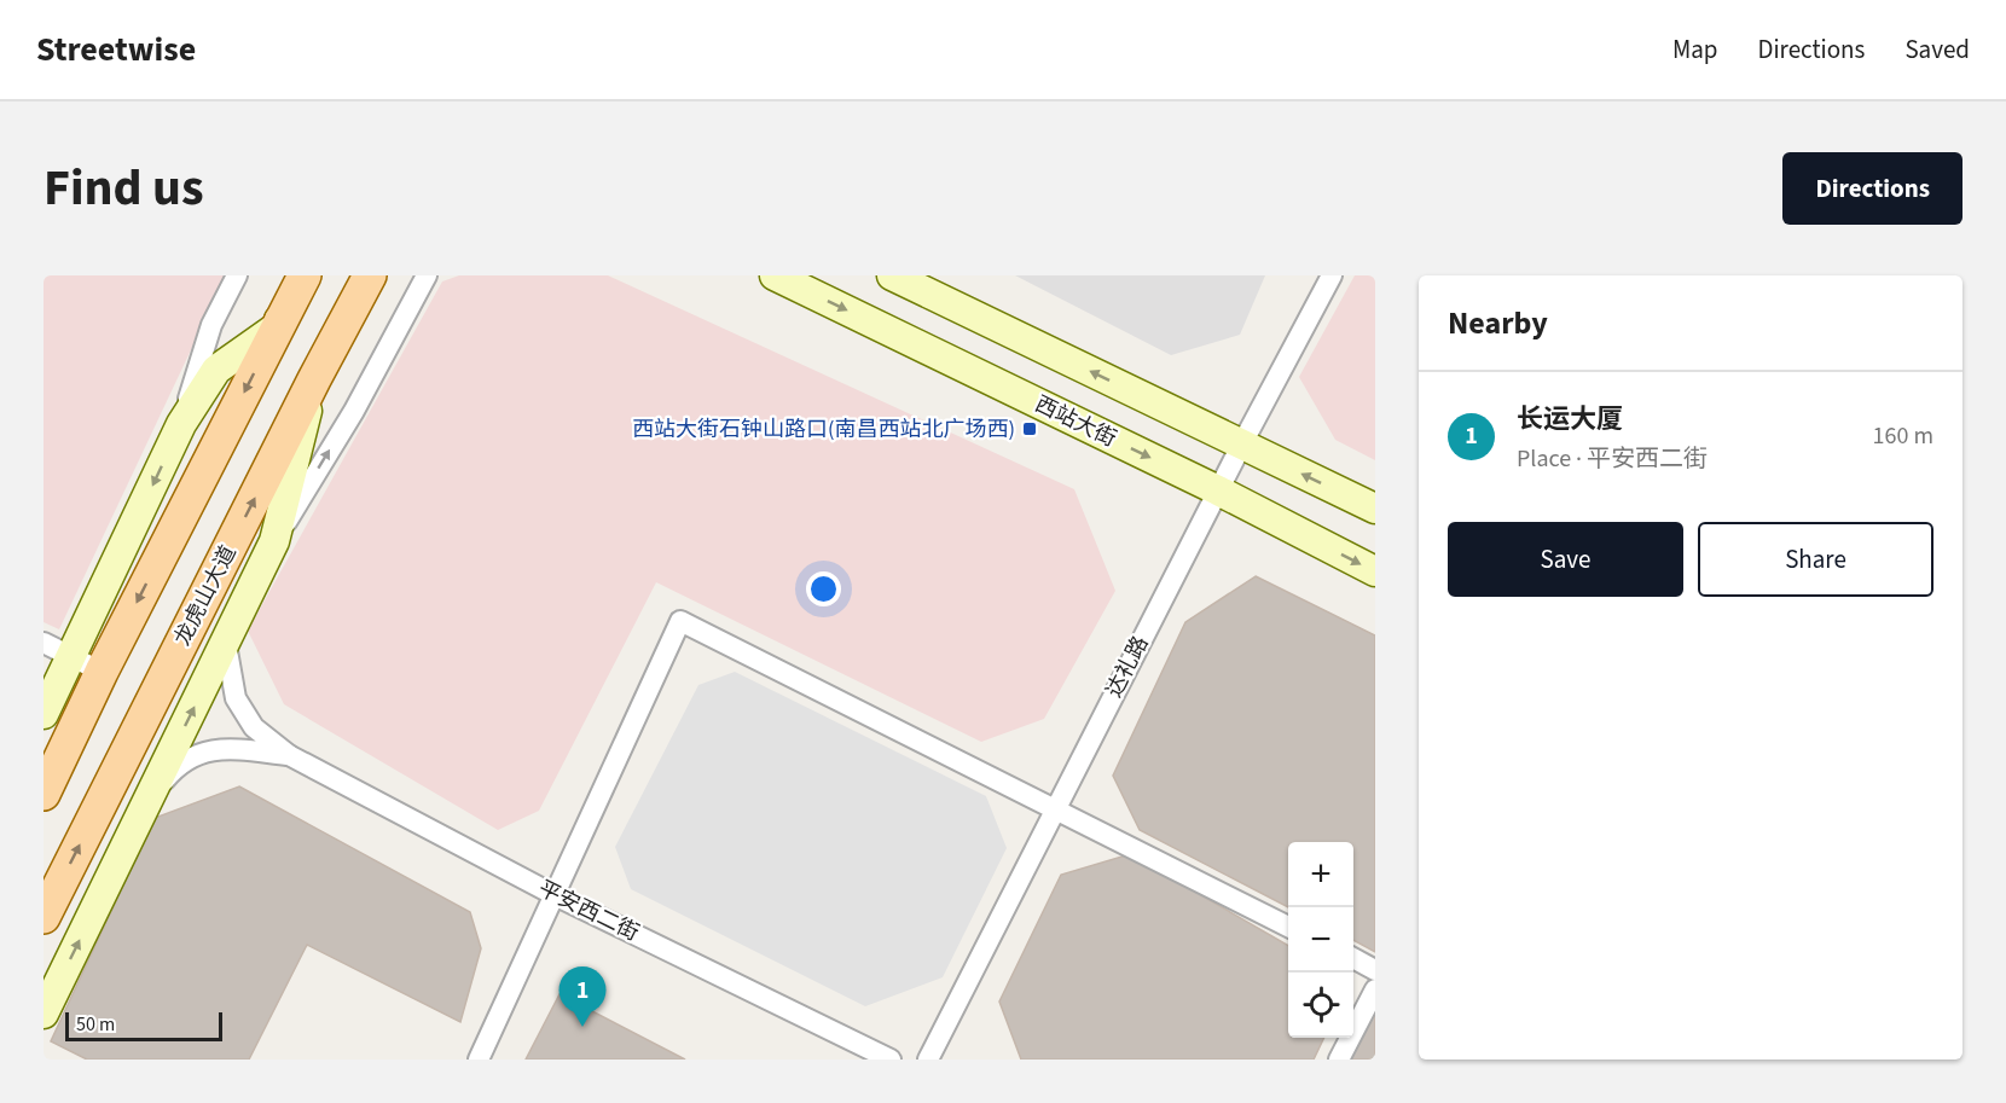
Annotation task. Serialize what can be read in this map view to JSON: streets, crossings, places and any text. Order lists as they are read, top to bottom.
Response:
{
  "streets": {
    "main road": ["西站大街", "龙虎山大道"],
    "street": ["达礼路", "平安西二街"]
  },
  "crossings": [
    ["西站大街", "达礼路"]
  ],
  "places": {
    "transit": ["西站大街石钟山路口(南昌西站北广场西)"]
  },
  "scale_bar": "50 m",
  "page": {
    "header": "Streetwise",
    "nav": ["Map", "Directions", "Saved"],
    "title": "Find us",
    "buttons": [
      "Directions",
      ["Save", "Share"]
    ],
    "heading": "Nearby",
    "list": [
      {
        "mark": "1",
        "name": "长运大厦",
        "note": "Place · 平安西二街",
        "value": "160 m"
      }
    ],
    "map_buttons": ["+", "−"],
    "pins": "1",
    "scale": "50 m"
  }
}
